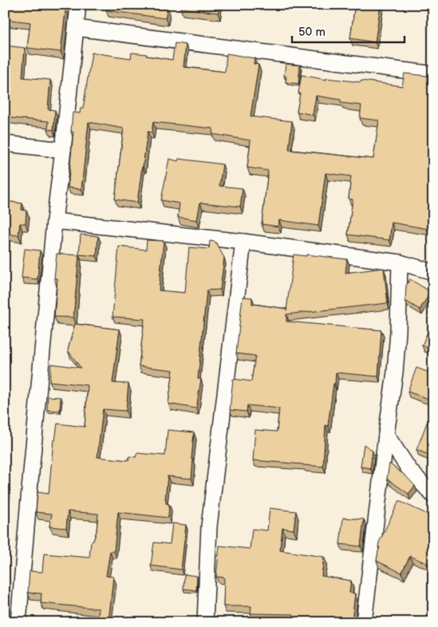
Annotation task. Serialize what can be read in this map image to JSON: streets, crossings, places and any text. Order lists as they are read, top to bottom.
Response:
{
  "scale_bar": "50 m"
}
